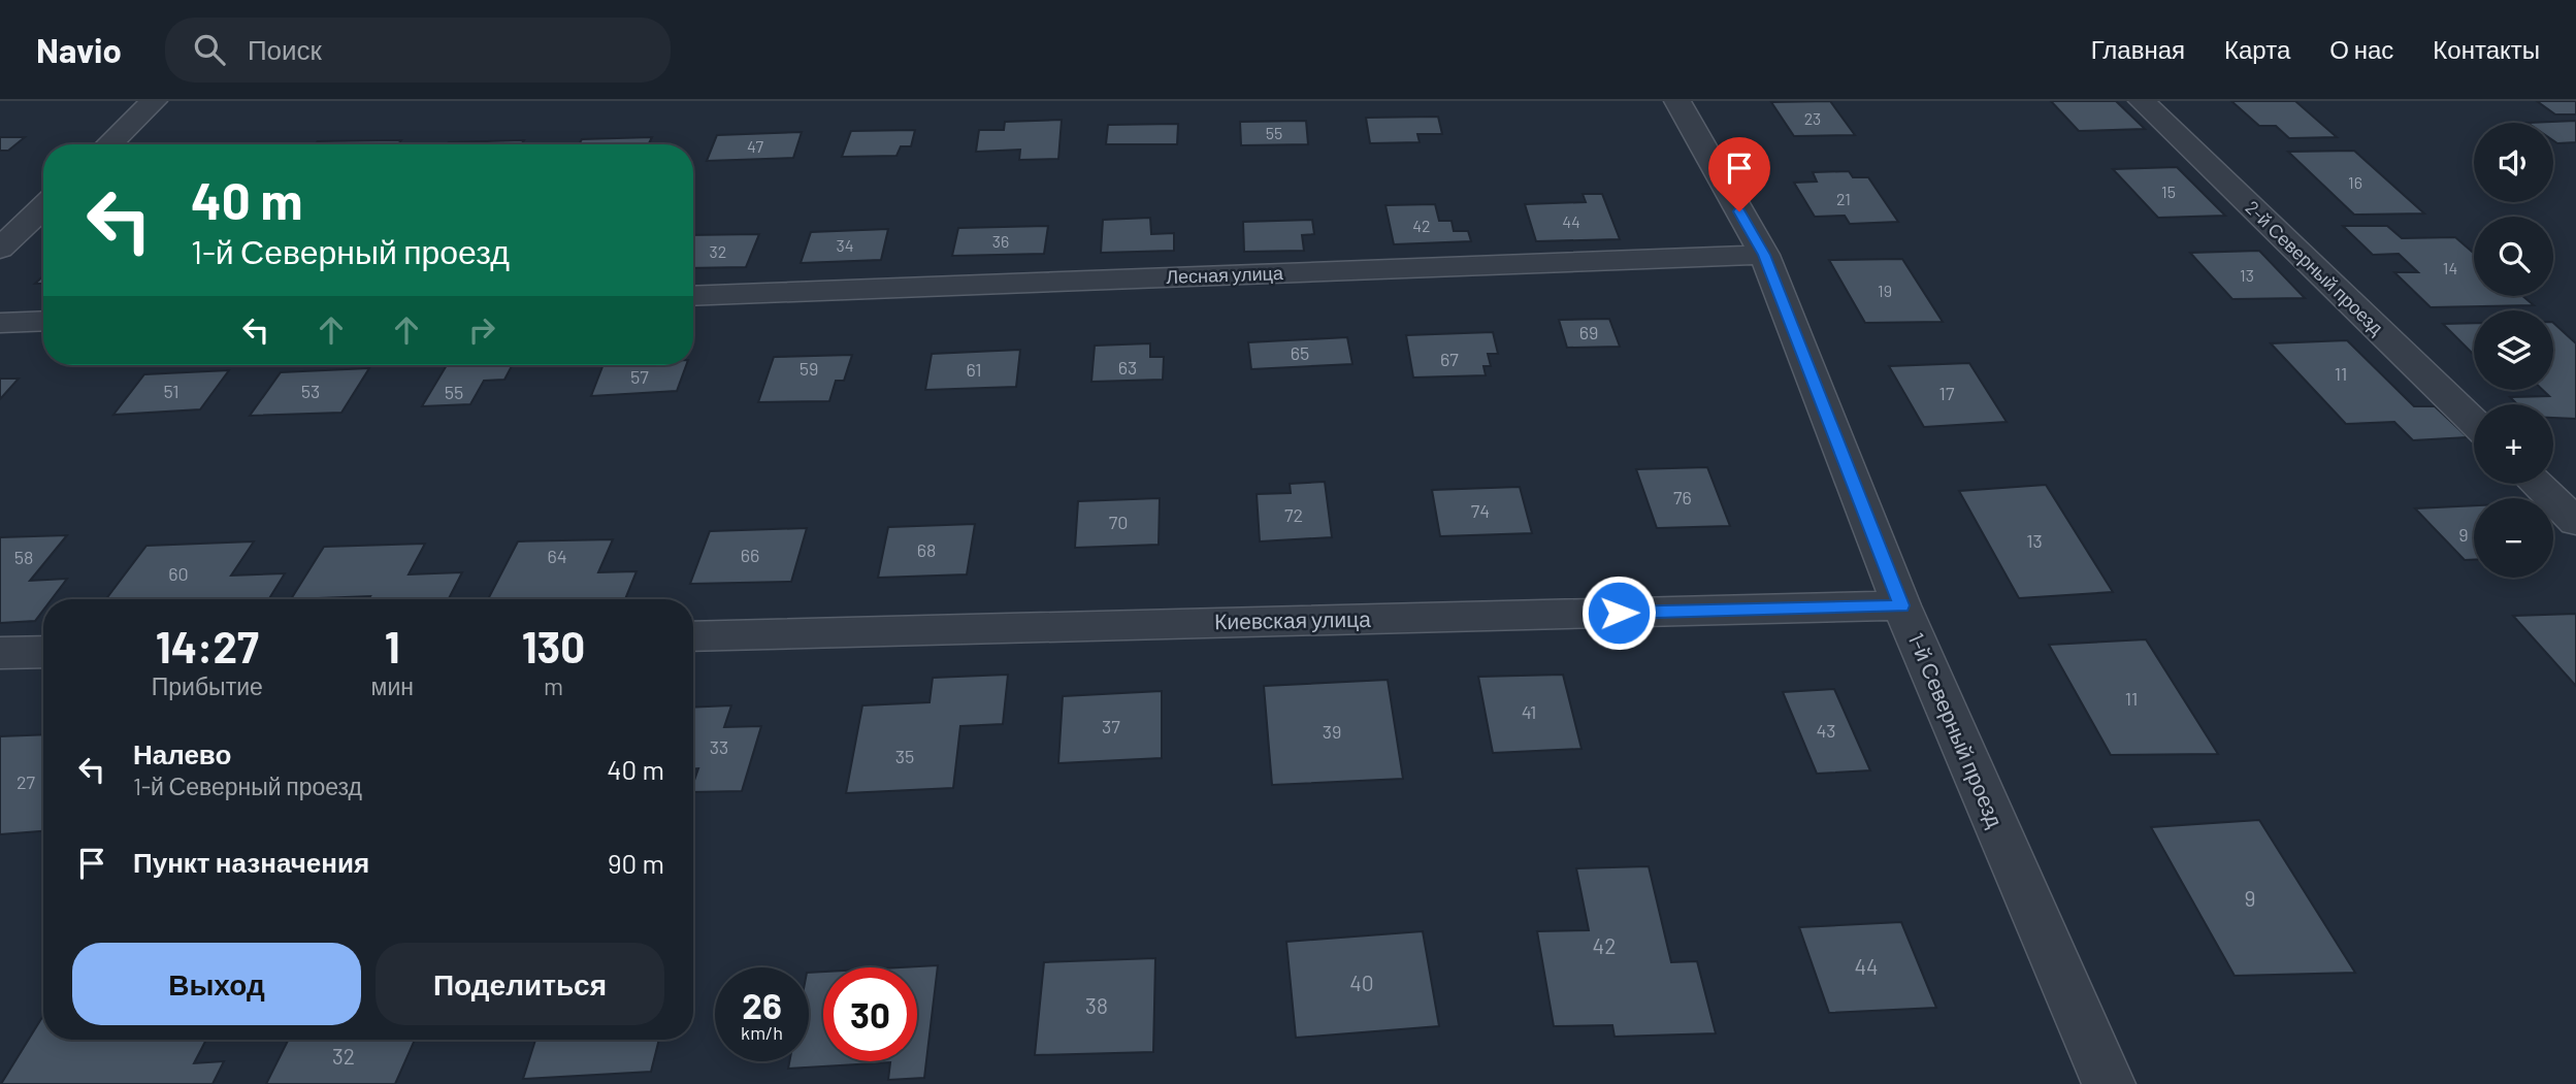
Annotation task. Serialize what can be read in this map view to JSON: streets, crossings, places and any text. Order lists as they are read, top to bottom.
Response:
{
  "streets": {
    "street": [
      "2-й Северный проезд",
      "Лесная улица",
      "Киевская улица",
      "1-й Северный проезд"
    ]
  },
  "crossings": [
    ["Лесная улица", "1-й Северный проезд"],
    ["Киевская улица", "1-й Северный проезд"]
  ],
  "house_numbers": [
    "23",
    "55",
    "47",
    "16",
    "15",
    "21",
    "44",
    "42",
    "36",
    "34",
    "32",
    "14",
    "13",
    "19",
    "69",
    "65",
    "67",
    "63",
    "59",
    "61",
    "11",
    "57",
    "51",
    "53",
    "55",
    "17",
    "76",
    "74",
    "72",
    "70",
    "9",
    "13",
    "68",
    "66",
    "64",
    "58",
    "60",
    "11",
    "41",
    "37",
    "43",
    "39",
    "33",
    "35",
    "27",
    "9",
    "42",
    "44",
    "40",
    "38",
    "32"
  ],
  "page": {
    "header": "Navio",
    "search": "Поиск",
    "nav": [
      "Главная",
      "Карта",
      "О нас",
      "Контакты"
    ],
    "map_buttons": ["+", "−"],
    "turn": ["40 m", "1-й Северный проезд"],
    "eta": [
      "14:27",
      "Прибытие",
      "1",
      "мин",
      "130",
      "m"
    ],
    "list": [
      {
        "name": "Налево",
        "note": "1-й Северный проезд",
        "value": "40 m"
      },
      {
        "name": "Пункт назначения",
        "value": "90 m"
      }
    ],
    "buttons": ["Выход", "Поделиться"],
    "speed": "26 km/h",
    "limit": "30"
  }
}
